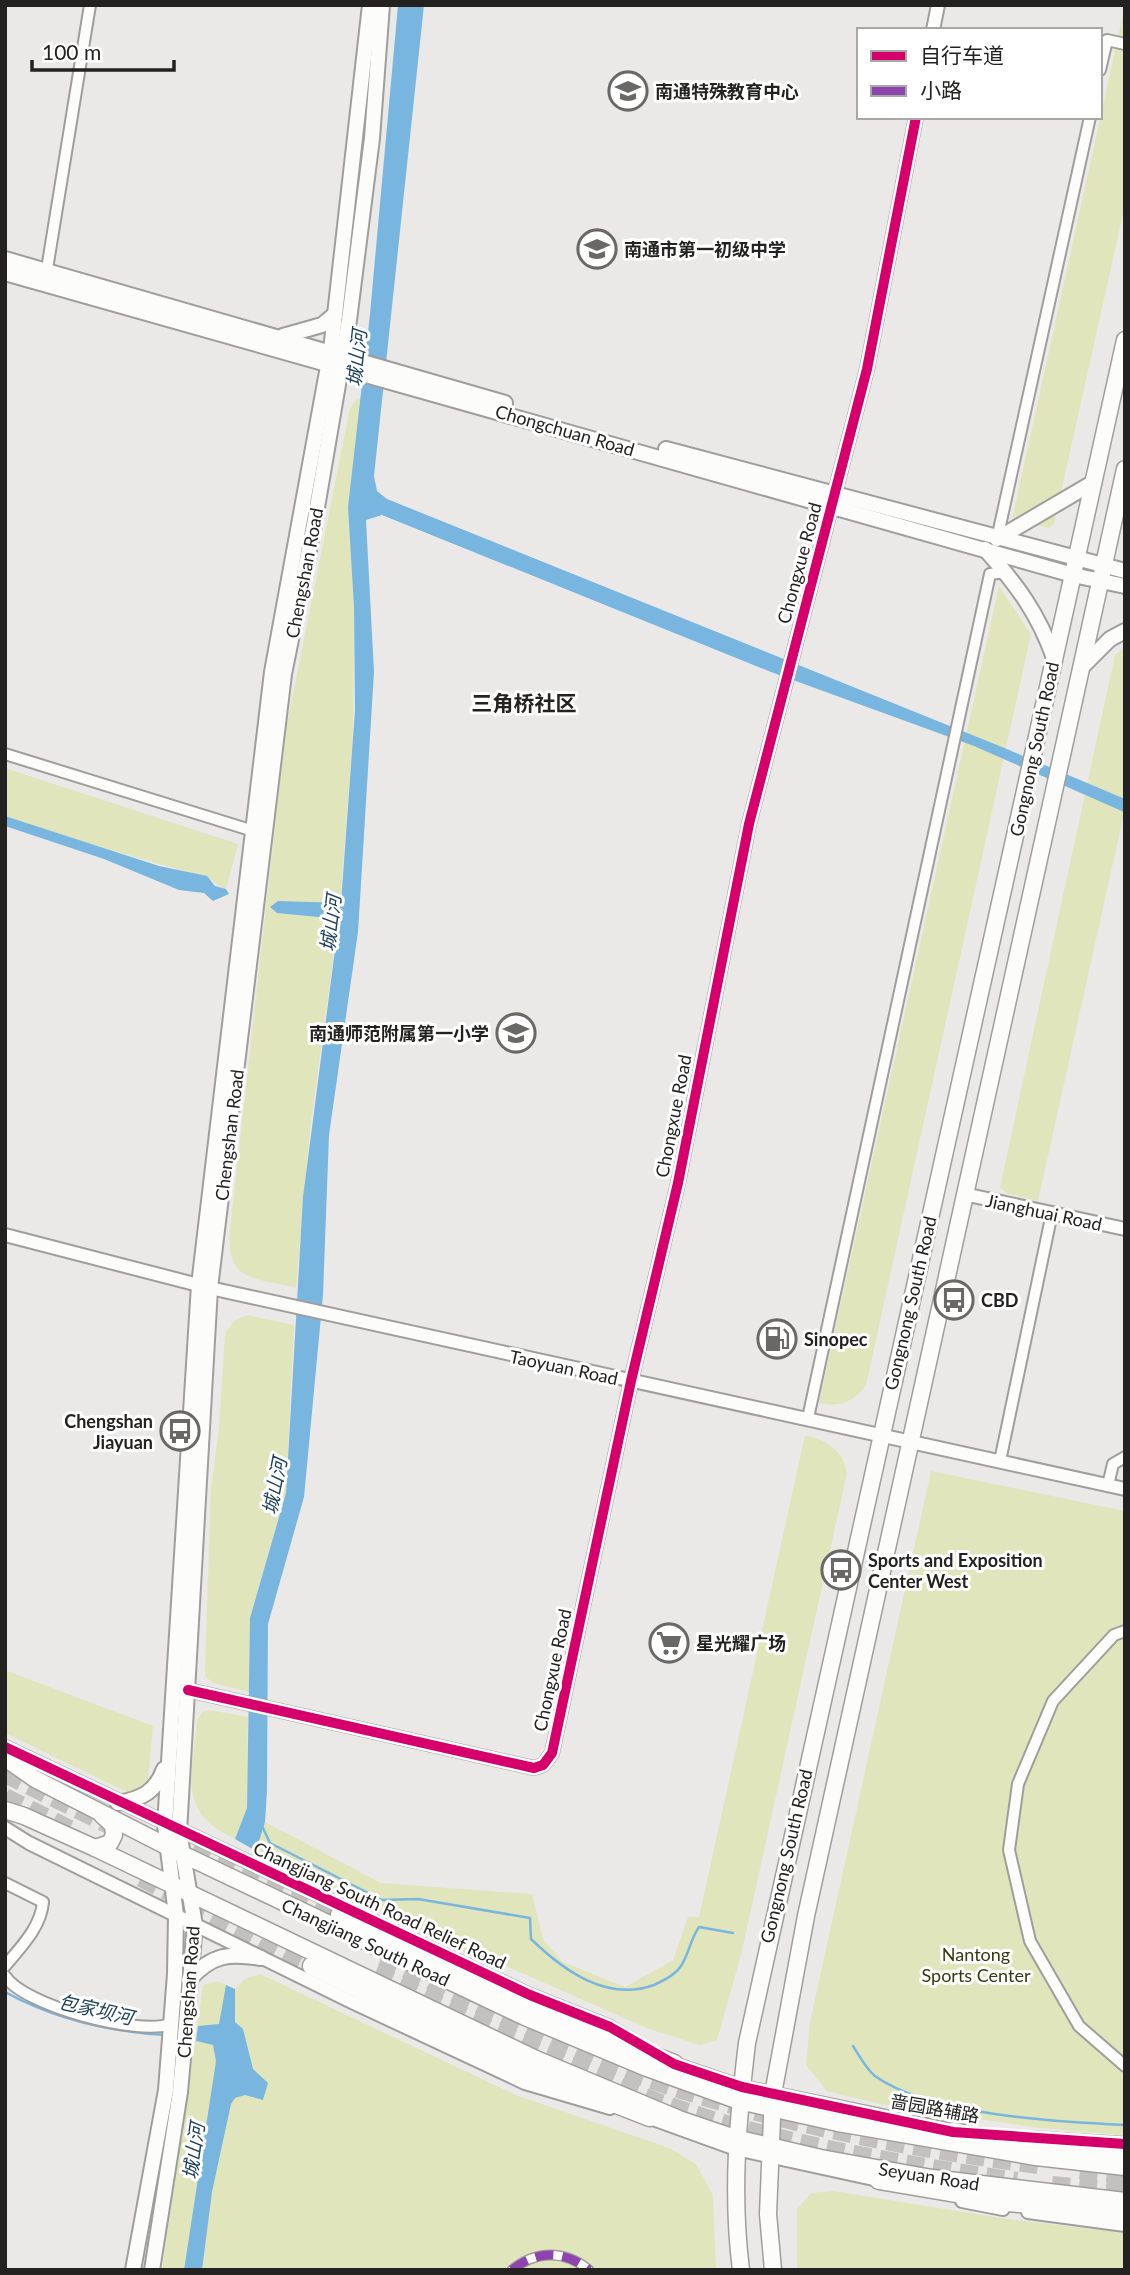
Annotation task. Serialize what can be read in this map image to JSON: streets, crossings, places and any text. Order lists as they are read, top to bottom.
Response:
{
  "streets": {
    "main road": [
      "Chongchuan Road",
      "Chengshan Road",
      "Gongnong South Road",
      "Changjiang South Road",
      "Seyuan Road"
    ],
    "street": [
      "Chongxue Road",
      "Jianghuai Road",
      "Taoyuan Road",
      "Changjiang South Road Relief Road",
      "啬园路辅路"
    ]
  },
  "crossings": [
    ["Chongchuan Road", "Chongxue Road"],
    ["Chongchuan Road", "Chengshan Road"],
    ["Chongchuan Road", "Gongnong South Road"],
    ["Chongxue Road", "Chengshan Road"],
    ["Chongxue Road", "Taoyuan Road"],
    ["Chengshan Road", "Taoyuan Road"],
    ["Chengshan Road", "Changjiang South Road Relief Road"],
    ["Chengshan Road", "Changjiang South Road"],
    ["Gongnong South Road", "Jianghuai Road"],
    ["Gongnong South Road", "Taoyuan Road"],
    ["Gongnong South Road", "Changjiang South Road Relief Road"],
    ["Gongnong South Road", "Changjiang South Road"],
    ["Gongnong South Road", "啬园路辅路"],
    ["Gongnong South Road", "Seyuan Road"],
    ["Changjiang South Road Relief Road", "Changjiang South Road"],
    ["Changjiang South Road Relief Road", "Seyuan Road"],
    ["Changjiang South Road", "Seyuan Road"],
    ["啬园路辅路", "Seyuan Road"]
  ],
  "districts": ["三角桥社区"],
  "water": ["城山河", "包家坝河"],
  "parks": ["Nantong Sports Center"],
  "places": {
    "school or university": ["南通特殊教育中心", "南通市第一初级中学", "南通师范附属第一小学"],
    "bus stop": ["CBD", "Chengshan Jiayuan", "Sports and Exposition Center West"],
    "fuel station": ["Sinopec"],
    "supermarket": ["星光耀广场"]
  },
  "legend": ["自行车道", "小路"],
  "scale_bar": "100 m"
}
